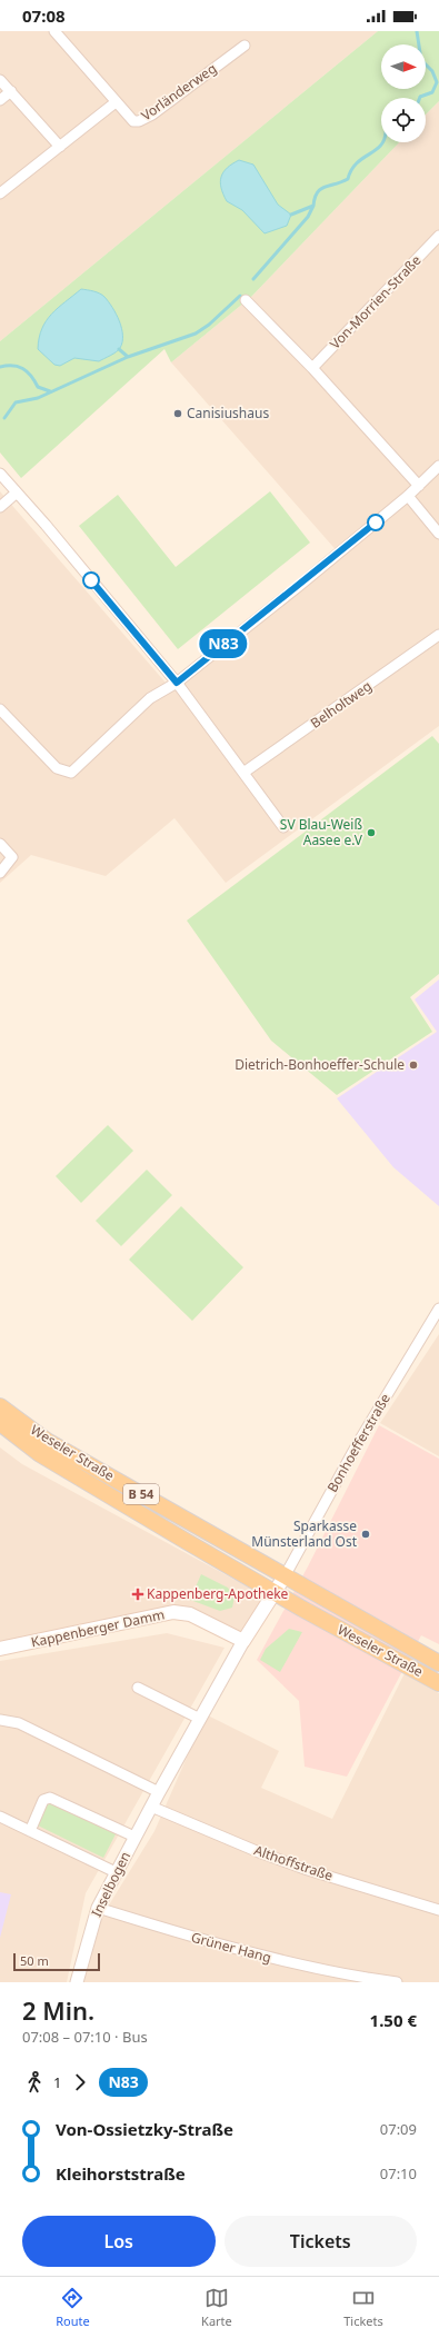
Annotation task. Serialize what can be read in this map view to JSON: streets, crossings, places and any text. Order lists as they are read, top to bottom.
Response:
{
  "streets": {
    "main road": [
      "Weseler Straße",
      "B 54",
      "Kappenberger Damm",
      "Inselbogen"
    ],
    "street": [
      "Vorländerweg",
      "Von-Morrien-Straße",
      "Belholtweg",
      "Bonhoefferstraße",
      "Althoffstraße",
      "Grüner Hang"
    ]
  },
  "crossings": [
    ["Bonhoefferstraße", "Weseler Straße"],
    ["Weseler Straße", "Inselbogen"],
    ["Kappenberger Damm", "Inselbogen"],
    ["Althoffstraße", "Inselbogen"],
    ["Inselbogen", "Grüner Hang"]
  ],
  "places": {
    "other": [
      "Canisiushaus",
      "SV Blau-Weiß Aasee e.V",
      "Dietrich-Bonhoeffer-Schule",
      "Sparkasse Münsterland Ost"
    ],
    "health": ["Kappenberg-Apotheke"]
  },
  "lines": ["bus line N83"],
  "scale_bar": "50 m",
  "north": "right",
  "page": {
    "status": "07:08",
    "on_map": "N83",
    "scale": "50 m",
    "heading": ["2 Min.", "07:08 – 07:10 · Bus", "1.50 €"],
    "legs": ["1", "N83"],
    "list": [
      {
        "name": "Von-Ossietzky-Straße",
        "value": "07:09"
      },
      {
        "name": "Kleihorststraße",
        "value": "07:10"
      }
    ],
    "buttons": ["Los", "Tickets"],
    "tabs": ["Route", "Karte", "Tickets"]
  }
}
